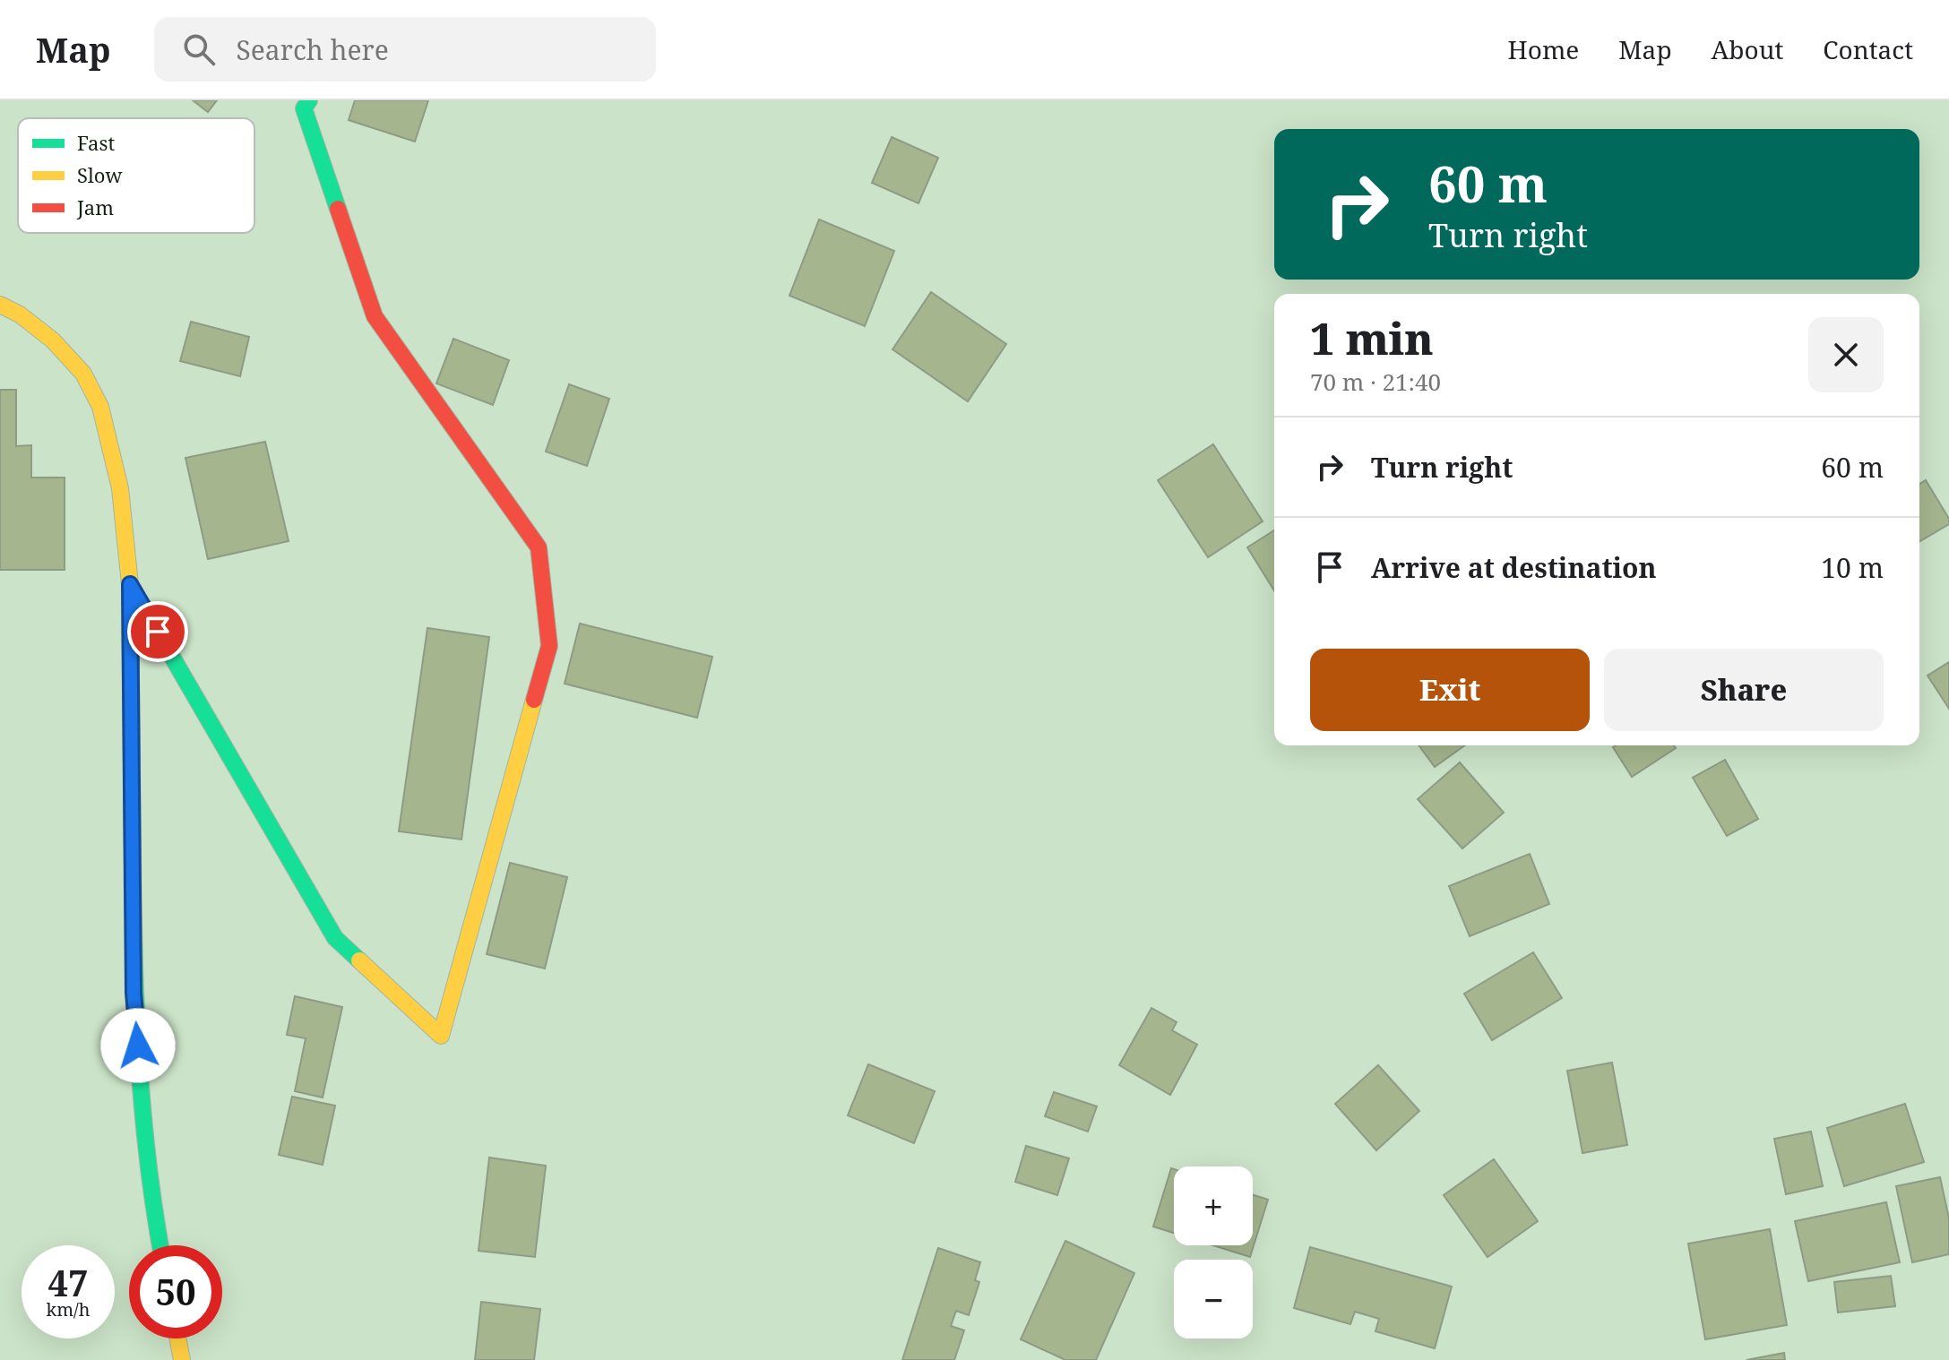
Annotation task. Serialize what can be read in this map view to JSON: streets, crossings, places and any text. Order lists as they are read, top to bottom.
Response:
{
  "legend": ["Fast", "Slow", "Jam"],
  "page": {
    "header": "Map",
    "search": "Search here",
    "nav": [
      "Home",
      "Map",
      "About",
      "Contact"
    ],
    "turn": ["60 m", "Turn right"],
    "heading": ["1 min", "70 m · 21:40"],
    "list": [
      {
        "name": "Turn right",
        "value": "60 m"
      },
      {
        "name": "Arrive at destination",
        "value": "10 m"
      }
    ],
    "buttons": ["Exit", "Share"],
    "map_buttons": ["+", "−"],
    "speed": "47 km/h",
    "limit": "50"
  }
}
